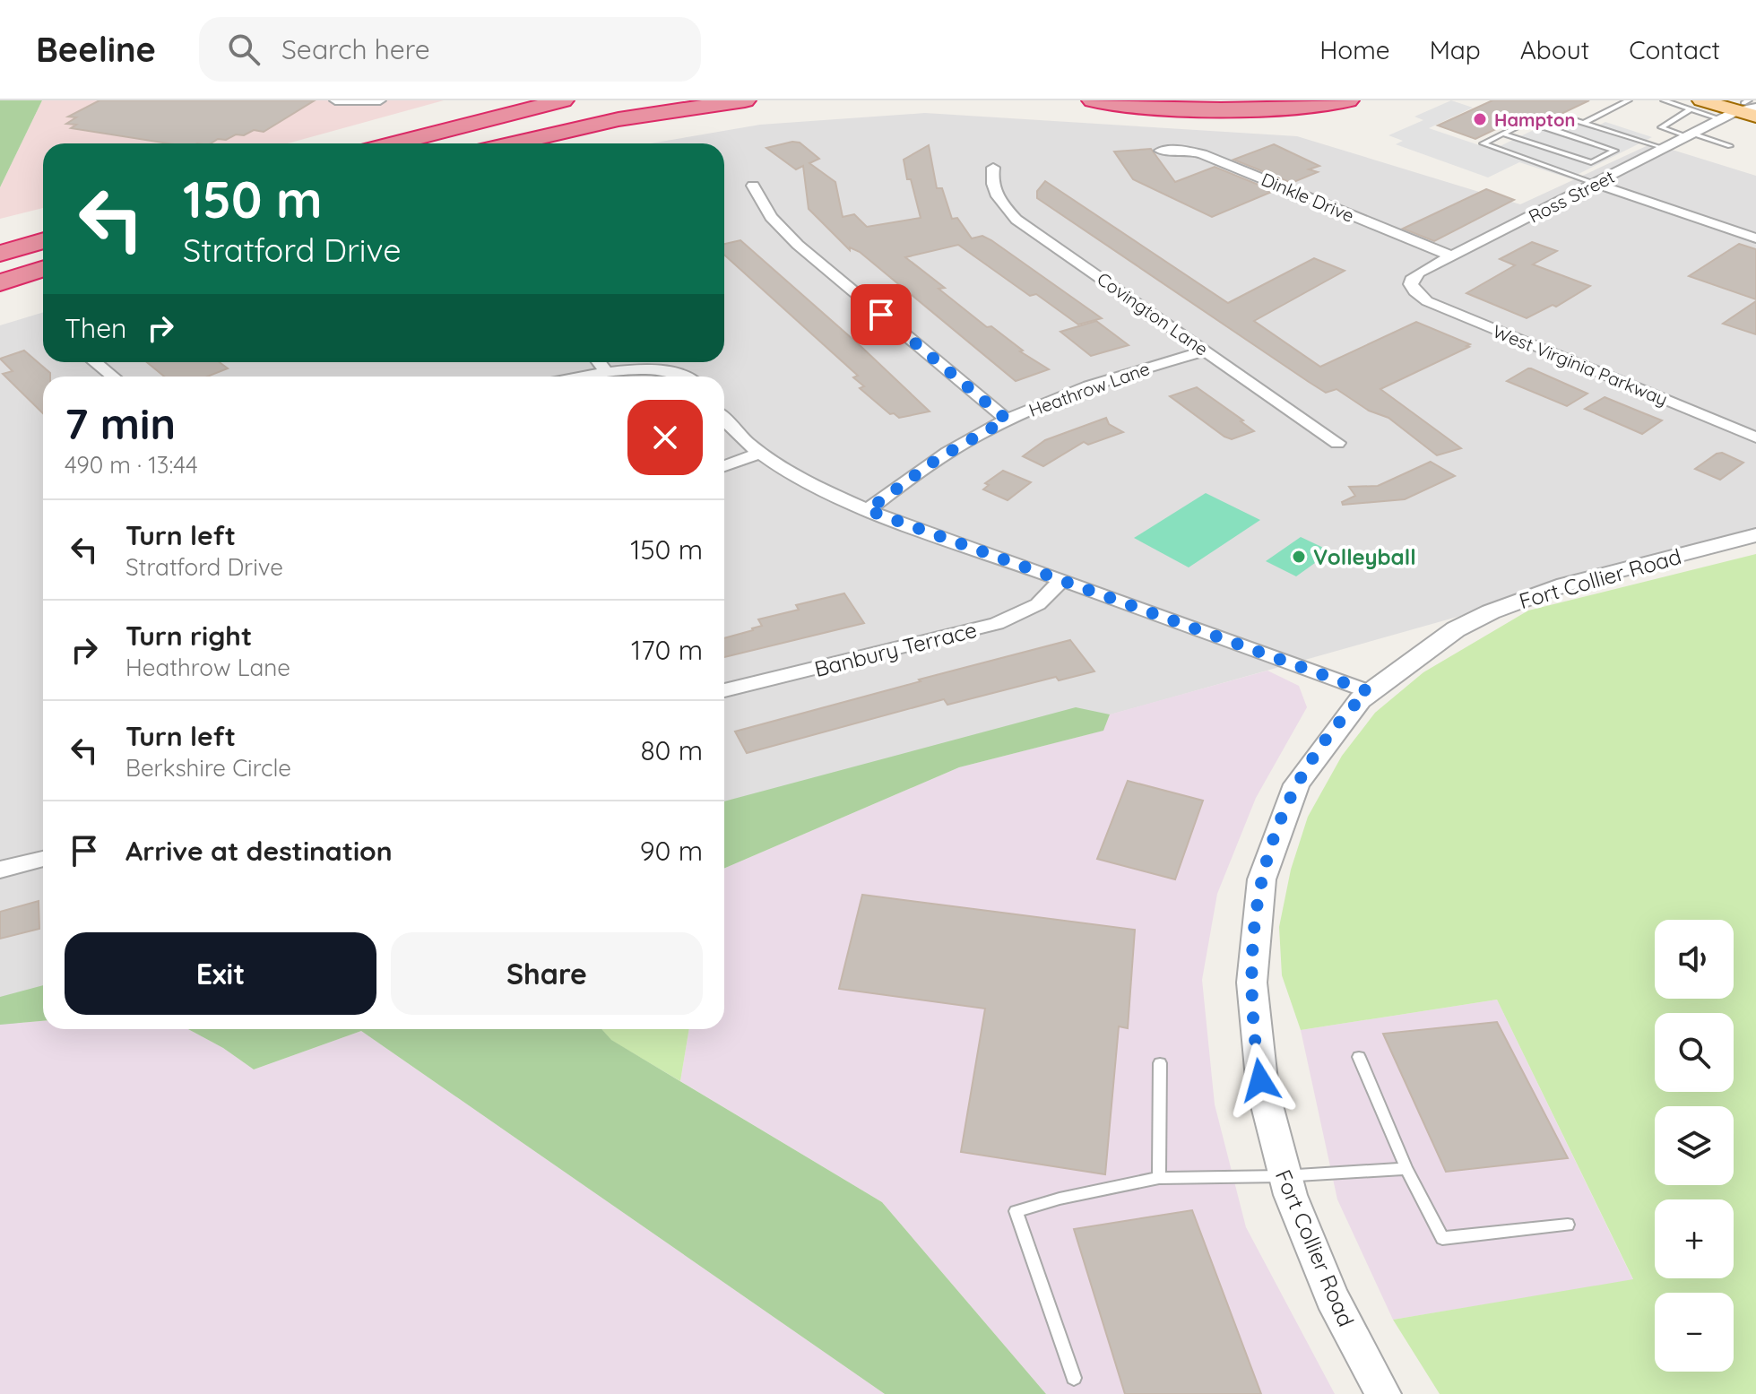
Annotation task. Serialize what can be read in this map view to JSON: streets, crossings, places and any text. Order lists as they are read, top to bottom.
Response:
{
  "streets": {
    "street": [
      "Ross Street",
      "Dinkle Drive",
      "Covington Lane",
      "West Virginia Parkway",
      "Heathrow Lane",
      "Fort Collier Road",
      "Banbury Terrace"
    ]
  },
  "crossings": [
    ["Ross Street", "Dinkle Drive"],
    ["Ross Street", "West Virginia Parkway"],
    ["Covington Lane", "Heathrow Lane"]
  ],
  "places": ["Hampton", "Volleyball"],
  "page": {
    "header": "Beeline",
    "search": "Search here",
    "nav": [
      "Home",
      "Map",
      "About",
      "Contact"
    ],
    "turn": ["150 m", "Stratford Drive"],
    "then": "Then",
    "heading": ["7 min", "490 m · 13:44"],
    "list": [
      {
        "name": "Turn left",
        "note": "Stratford Drive",
        "value": "150 m"
      },
      {
        "name": "Turn right",
        "note": "Heathrow Lane",
        "value": "170 m"
      },
      {
        "name": "Turn left",
        "note": "Berkshire Circle",
        "value": "80 m"
      },
      {
        "name": "Arrive at destination",
        "value": "90 m"
      }
    ],
    "buttons": ["Exit", "Share"],
    "map_buttons": ["+", "−"]
  }
}
